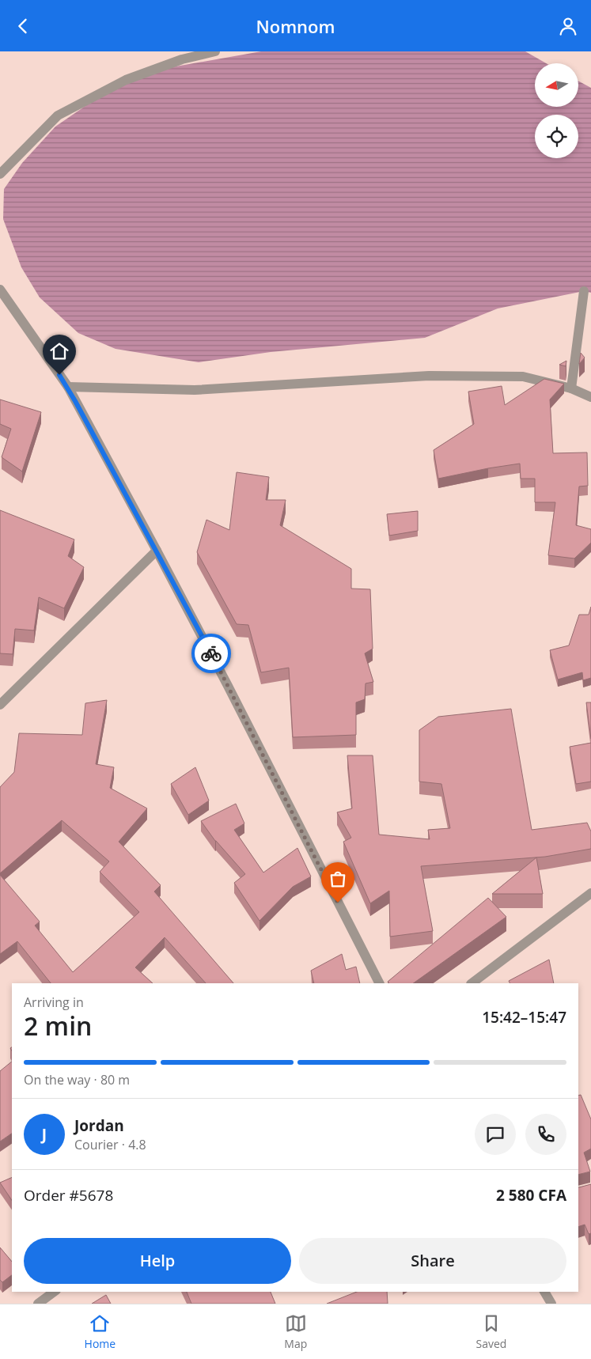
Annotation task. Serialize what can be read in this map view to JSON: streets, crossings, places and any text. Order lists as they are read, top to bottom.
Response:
{
  "north": "left",
  "page": {
    "header": "Nomnom",
    "heading": ["2 min", "Arriving in", "15:42–15:47"],
    "panel": [
      "Jordan",
      "Courier · 4.8",
      "Order #5678",
      "2 580 CFA"
    ],
    "bar": "On the way · 80 m",
    "round": "J",
    "buttons": ["Help", "Share"],
    "tabs": ["Home", "Map", "Saved"]
  }
}
